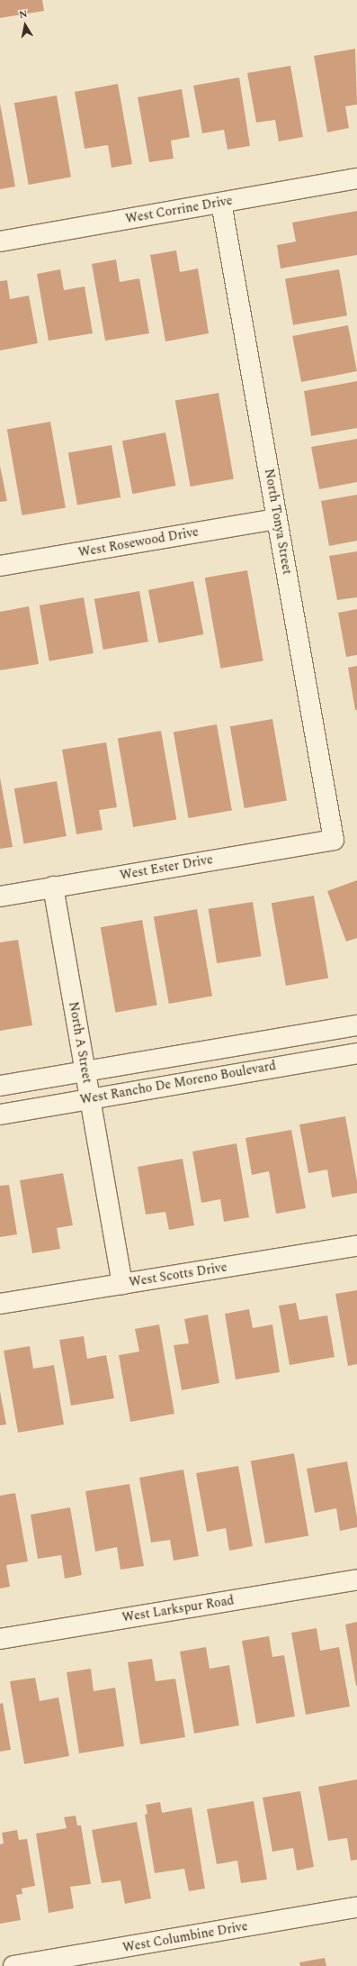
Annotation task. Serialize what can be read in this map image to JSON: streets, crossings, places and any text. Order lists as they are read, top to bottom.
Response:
{
  "streets": {
    "street": [
      "West Corrine Drive",
      "North Tonya Street",
      "West Rosewood Drive",
      "West Ester Drive",
      "North A Street",
      "West Rancho De Moreno Boulevard",
      "West Scotts Drive",
      "West Larkspur Road",
      "West Columbine Drive"
    ]
  },
  "crossings": [
    ["West Corrine Drive", "North Tonya Street"],
    ["North Tonya Street", "West Rosewood Drive"],
    ["North Tonya Street", "West Ester Drive"],
    ["West Ester Drive", "North A Street"],
    ["North A Street", "West Rancho De Moreno Boulevard"],
    ["North A Street", "West Scotts Drive"]
  ],
  "north": "top"
}
